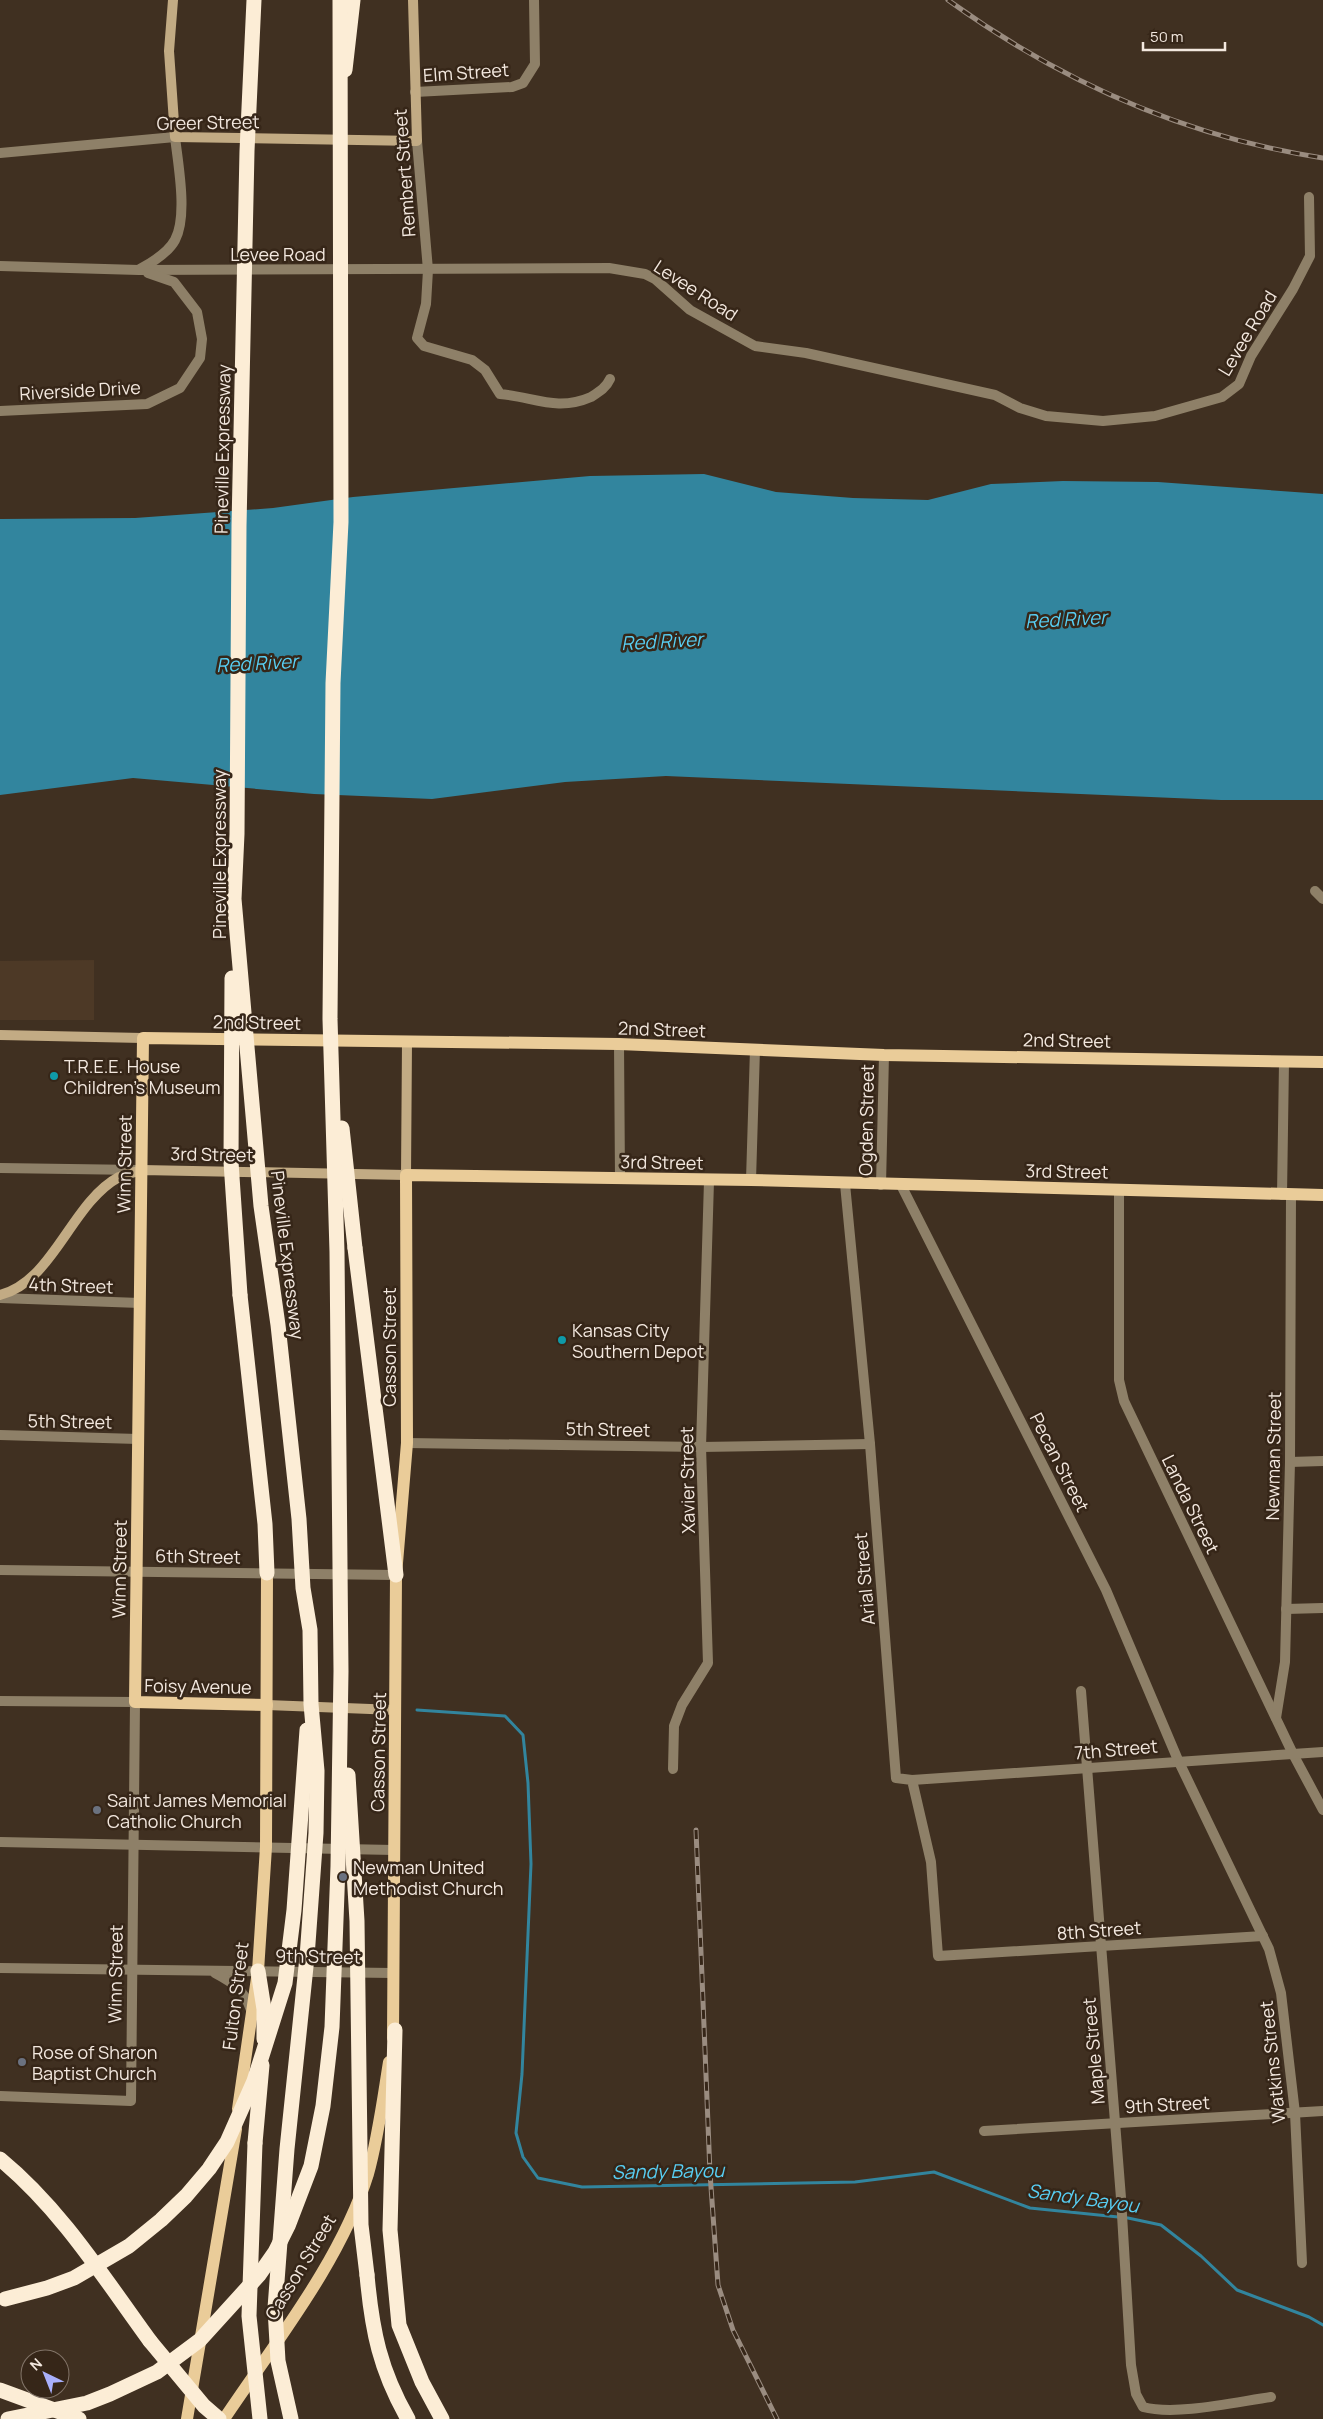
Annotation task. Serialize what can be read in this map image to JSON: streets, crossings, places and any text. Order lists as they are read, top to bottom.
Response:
{
  "streets": {
    "highway": ["Pineville Expressway"],
    "main road": [
      "Greer Street",
      "Rembert Street",
      "2nd Street",
      "3rd Street",
      "Winn Street",
      "Casson Street",
      "Foisy Avenue",
      "Fulton Street"
    ],
    "street": [
      "Elm Street",
      "Levee Road",
      "Riverside Drive",
      "Ogden Street",
      "4th Street",
      "5th Street",
      "Newman Street",
      "Pecan Street",
      "Xavier Street",
      "Landa Street",
      "6th Street",
      "Arial Street",
      "7th Street",
      "8th Street",
      "9th Street",
      "Maple Street",
      "Watkins Street"
    ]
  },
  "crossings": [
    ["Elm Street", "Rembert Street"],
    ["Greer Street", "Rembert Street"],
    ["Rembert Street", "Levee Road"],
    ["Levee Road", "Riverside Drive"],
    ["2nd Street", "Ogden Street"],
    ["2nd Street", "Winn Street"],
    ["2nd Street", "Casson Street"],
    ["2nd Street", "Newman Street"],
    ["Ogden Street", "3rd Street"],
    ["3rd Street", "Winn Street"],
    ["3rd Street", "Casson Street"],
    ["3rd Street", "Newman Street"],
    ["3rd Street", "Pecan Street"],
    ["3rd Street", "Xavier Street"],
    ["3rd Street", "Landa Street"],
    ["3rd Street", "Arial Street"],
    ["Winn Street", "4th Street"],
    ["Winn Street", "5th Street"],
    ["Winn Street", "6th Street"],
    ["Winn Street", "Foisy Avenue"],
    ["Winn Street", "9th Street"],
    ["Casson Street", "5th Street"],
    ["Casson Street", "6th Street"],
    ["Casson Street", "Foisy Avenue"],
    ["Casson Street", "9th Street"],
    ["5th Street", "Xavier Street"],
    ["5th Street", "Arial Street"],
    ["Newman Street", "Landa Street"],
    ["Pecan Street", "7th Street"],
    ["Pecan Street", "Watkins Street"],
    ["Landa Street", "7th Street"],
    ["6th Street", "Fulton Street"],
    ["Arial Street", "7th Street"],
    ["Arial Street", "8th Street"],
    ["Foisy Avenue", "Fulton Street"],
    ["7th Street", "8th Street"],
    ["7th Street", "Maple Street"],
    ["7th Street", "Watkins Street"],
    ["8th Street", "Maple Street"],
    ["8th Street", "Watkins Street"],
    ["9th Street", "Fulton Street"],
    ["9th Street", "Maple Street"],
    ["9th Street", "Watkins Street"]
  ],
  "water": ["Red River", "Sandy Bayou"],
  "places": [
    "T.R.E.E. House Children's Museum",
    "Kansas City Southern Depot",
    "Saint James Memorial Catholic Church",
    "Newman United Methodist Church",
    "Rose of Sharon Baptist Church"
  ],
  "scale_bar": "50 m",
  "north": "top left"
}
